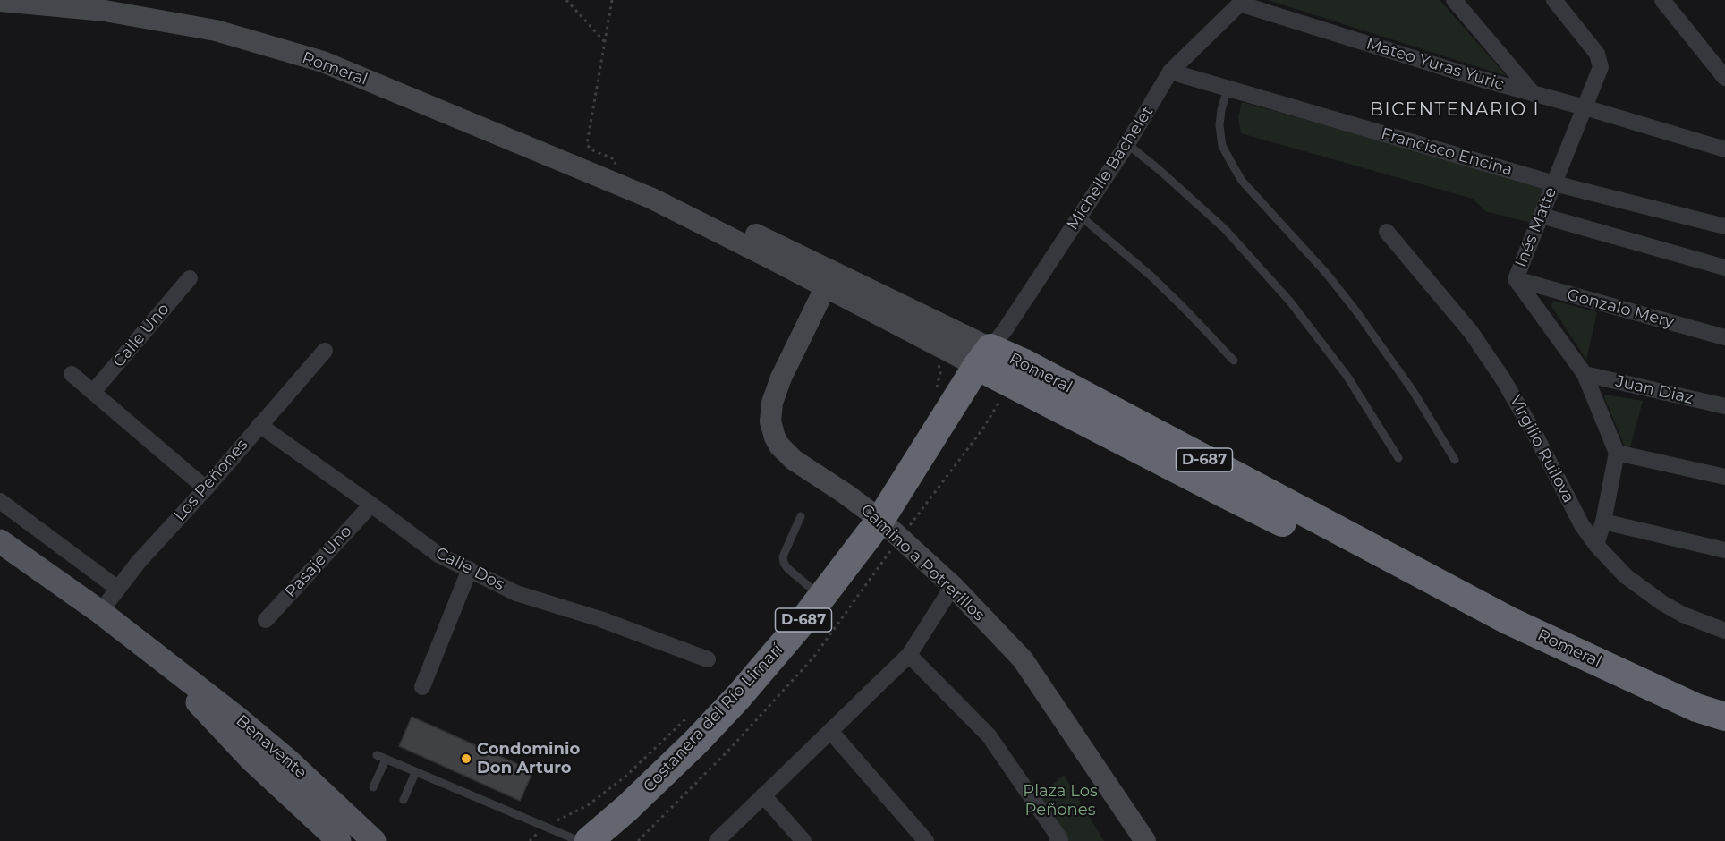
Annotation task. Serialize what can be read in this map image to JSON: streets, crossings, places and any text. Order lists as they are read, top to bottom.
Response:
{
  "streets": {
    "highway": ["Romeral", "D-687", "Costanera del Río Limarí"],
    "main road": ["Camino a Potrerillos", "Benavente"],
    "street": [
      "Mateo Yuras Yuric",
      "Francisco Encina",
      "Michelle Bachelet",
      "Inés Matte",
      "Gonzalo Mery",
      "Calle Uno",
      "Juan Diaz",
      "Virgilio Ruilova",
      "Los Peñones",
      "Pasaje Uno",
      "Calle Dos"
    ]
  },
  "crossings": [
    ["Mateo Yuras Yuric", "Michelle Bachelet"],
    ["Mateo Yuras Yuric", "Inés Matte"],
    ["Romeral", "Michelle Bachelet"],
    ["Romeral", "Camino a Potrerillos"],
    ["Romeral", "Costanera del Río Limarí"],
    ["Francisco Encina", "Michelle Bachelet"],
    ["Francisco Encina", "Inés Matte"],
    ["Michelle Bachelet", "Costanera del Río Limarí"],
    ["Inés Matte", "Gonzalo Mery"],
    ["Inés Matte", "Juan Diaz"],
    ["Los Peñones", "Calle Dos"],
    ["Los Peñones", "Benavente"],
    ["Pasaje Uno", "Calle Dos"],
    ["Camino a Potrerillos", "Costanera del Río Limarí"]
  ],
  "districts": ["BICENTENARIO I"],
  "parks": ["Plaza Los Peñones"],
  "places": ["Condominio Don Arturo"]
}
